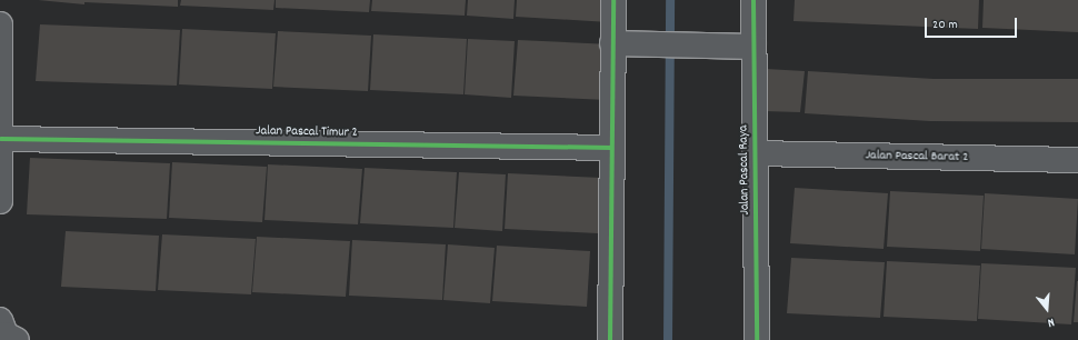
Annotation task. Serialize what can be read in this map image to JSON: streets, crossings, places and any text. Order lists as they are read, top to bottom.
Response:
{
  "streets": {
    "street": ["Jalan Pascal Timur 2", "Jalan Pascal Barat 2", "Jalan Pascal Raya"]
  },
  "crossings": [
    ["Jalan Pascal Barat 2", "Jalan Pascal Raya"]
  ],
  "scale_bar": "20 m",
  "north": "bottom"
}
